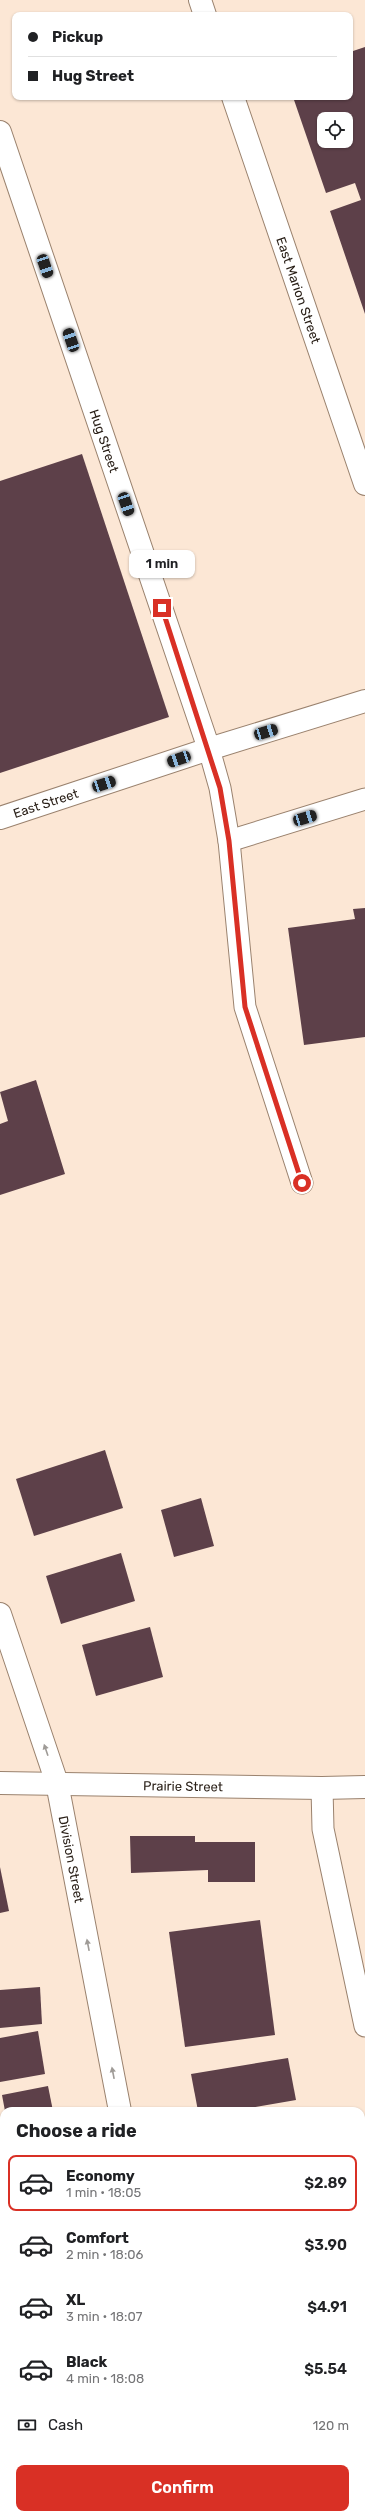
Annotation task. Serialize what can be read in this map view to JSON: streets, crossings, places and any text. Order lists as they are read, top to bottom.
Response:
{
  "streets": {
    "street": [
      "East Marion Street",
      "Hug Street",
      "East Street",
      "Prairie Street",
      "Division Street"
    ]
  },
  "crossings": [
    ["Hug Street", "East Street"],
    ["Prairie Street", "Division Street"]
  ],
  "one_way": ["Division Street"],
  "page": {
    "banner": ["Pickup", "Hug Street"],
    "bubble": "1 min",
    "heading": "Choose a ride",
    "list": [
      {
        "name": "Economy",
        "note": "1 min · 18:05",
        "value": "$2.89"
      },
      {
        "name": "Comfort",
        "note": "2 min · 18:06",
        "value": "$3.90"
      },
      {
        "name": "XL",
        "note": "3 min · 18:07",
        "value": "$4.91"
      },
      {
        "name": "Black",
        "note": "4 min · 18:08",
        "value": "$5.54"
      }
    ],
    "pay": ["Cash", "120 m"],
    "buttons": "Confirm"
  }
}
